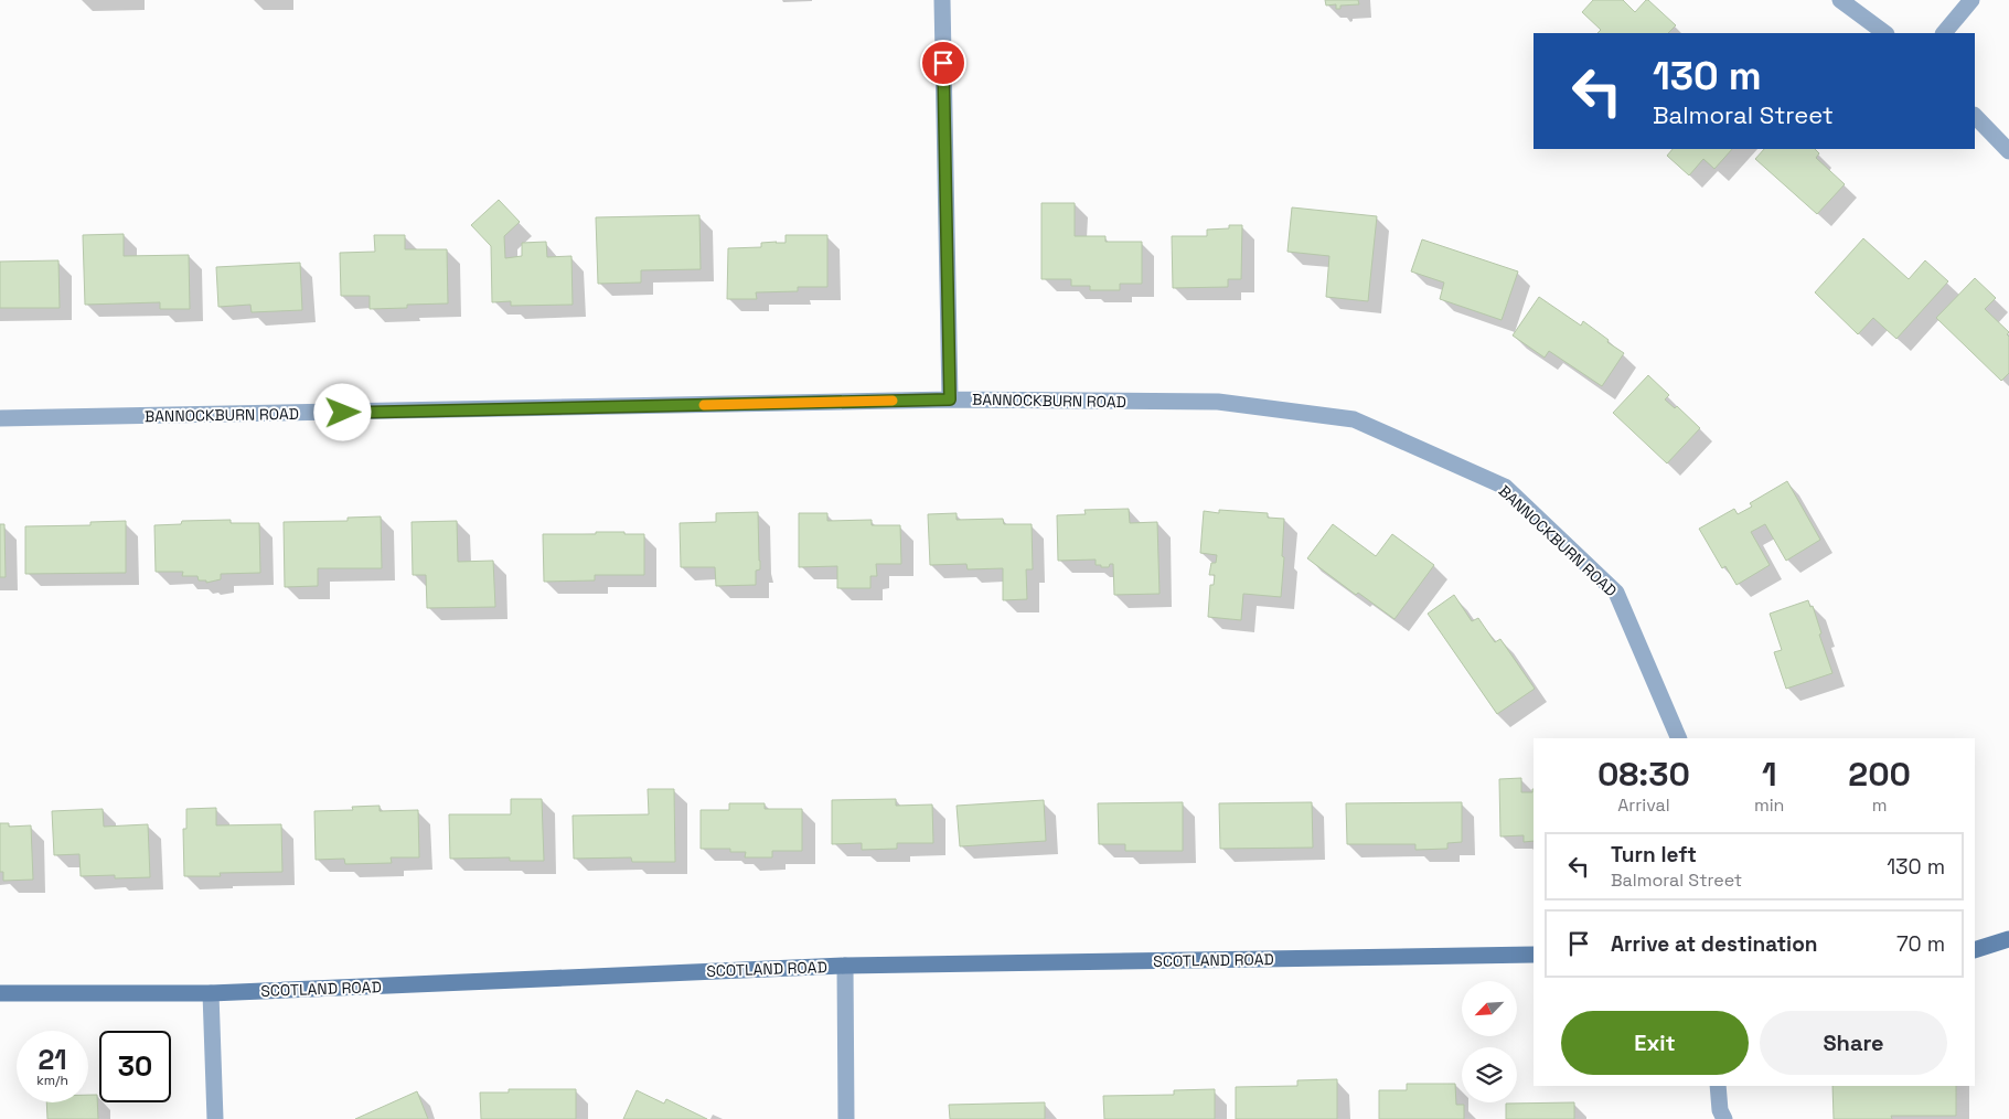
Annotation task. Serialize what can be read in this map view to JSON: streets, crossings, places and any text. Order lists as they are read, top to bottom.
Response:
{
  "streets": {
    "street": ["BANNOCKBURN ROAD", "SCOTLAND ROAD"]
  },
  "north": "bottom left",
  "page": {
    "turn": ["130 m", "Balmoral Street"],
    "eta": [
      "08:30",
      "Arrival",
      "1",
      "min",
      "200",
      "m"
    ],
    "list": [
      {
        "name": "Turn left",
        "note": "Balmoral Street",
        "value": "130 m"
      },
      {
        "name": "Arrive at destination",
        "value": "70 m"
      }
    ],
    "buttons": ["Exit", "Share"],
    "speed": "21 km/h",
    "limit": "30"
  }
}
